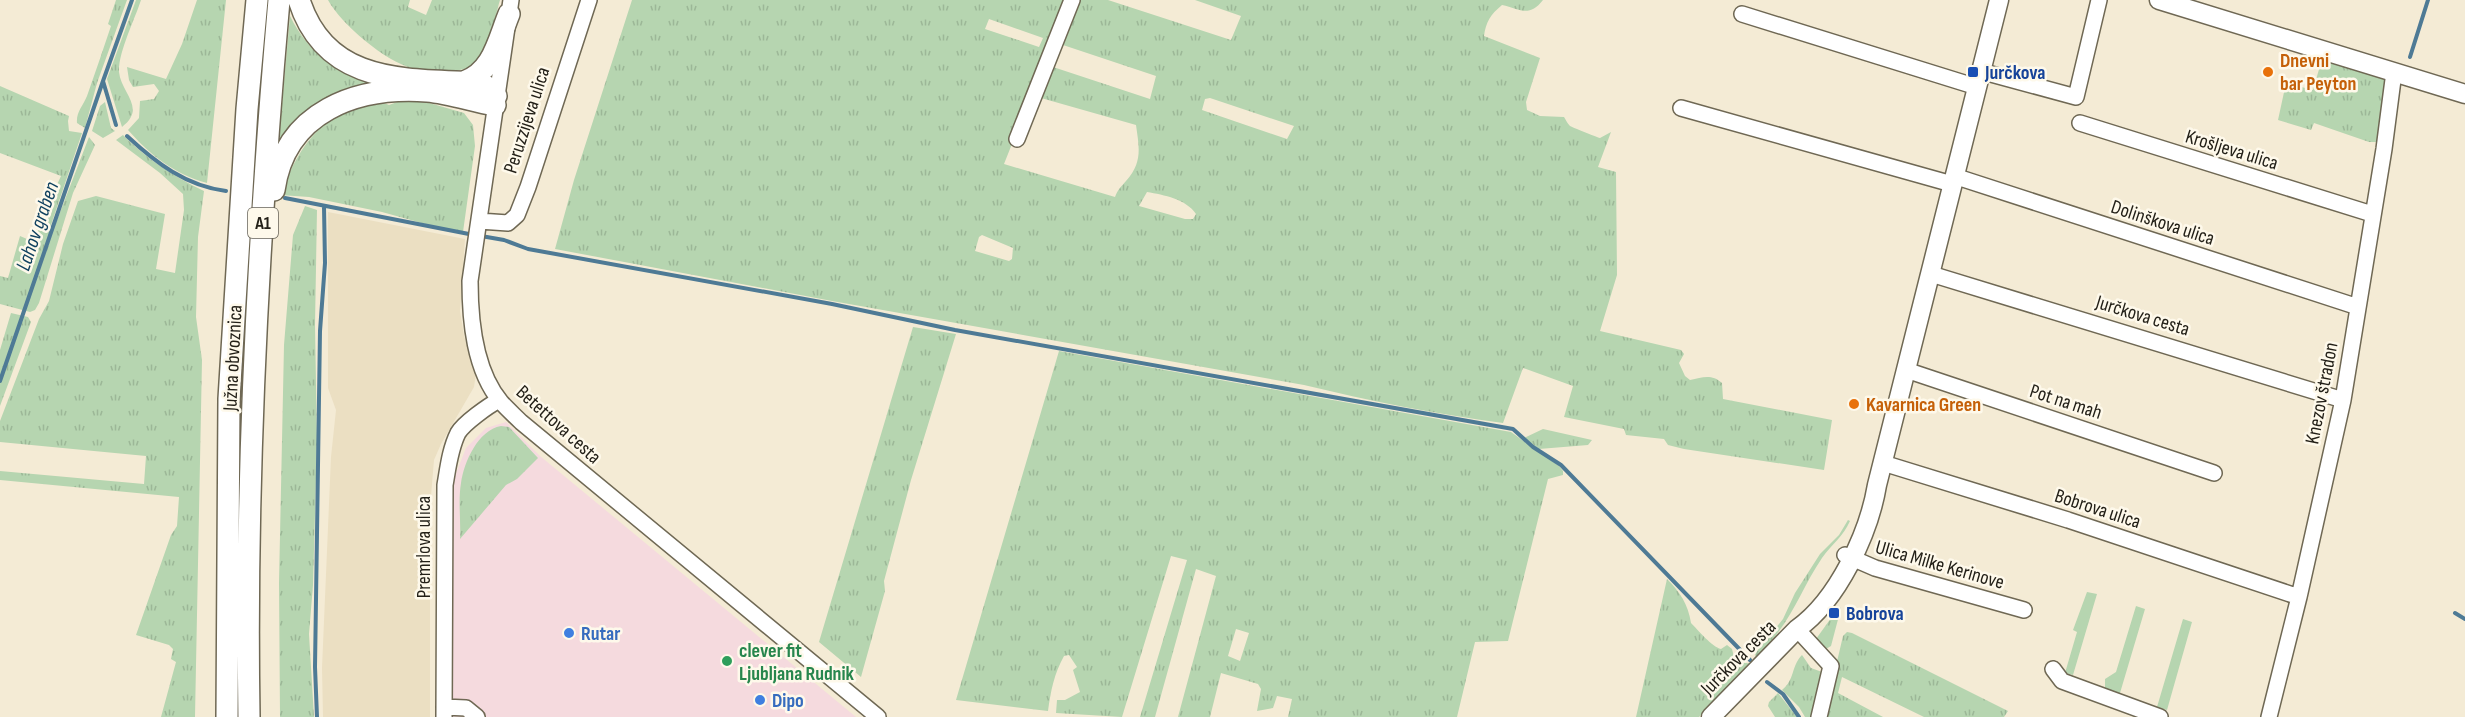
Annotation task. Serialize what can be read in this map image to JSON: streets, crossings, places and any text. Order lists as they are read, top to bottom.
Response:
{
  "streets": {
    "highway": ["A1", "Južna obvoznica"],
    "main road": ["Jurčkova cesta"],
    "street": [
      "Peruzzijeva ulica",
      "Krošljeva ulica",
      "Dolinškova ulica",
      "Knezov štradon",
      "Pot na mah",
      "Betettova cesta",
      "Bobrova ulica",
      "Premrlova ulica",
      "Ulica Milke Kerinove"
    ]
  },
  "crossings": [
    ["Peruzzijeva ulica", "Betettova cesta"],
    ["Krošljeva ulica", "Knezov štradon"],
    ["Dolinškova ulica", "Jurčkova cesta"],
    ["Dolinškova ulica", "Knezov štradon"],
    ["Jurčkova cesta", "Knezov štradon"],
    ["Jurčkova cesta", "Pot na mah"],
    ["Jurčkova cesta", "Bobrova ulica"],
    ["Jurčkova cesta", "Ulica Milke Kerinove"],
    ["Knezov štradon", "Bobrova ulica"],
    ["Betettova cesta", "Premrlova ulica"]
  ],
  "water": ["Lahov graben"],
  "places": {
    "transit": ["Jurčkova", "Bobrova"],
    "other": [
      "Dnevni bar Peyton",
      "Kavarnica Green",
      "Rutar",
      "clever fit Ljubljana Rudnik",
      "Dipo"
    ]
  }
}
